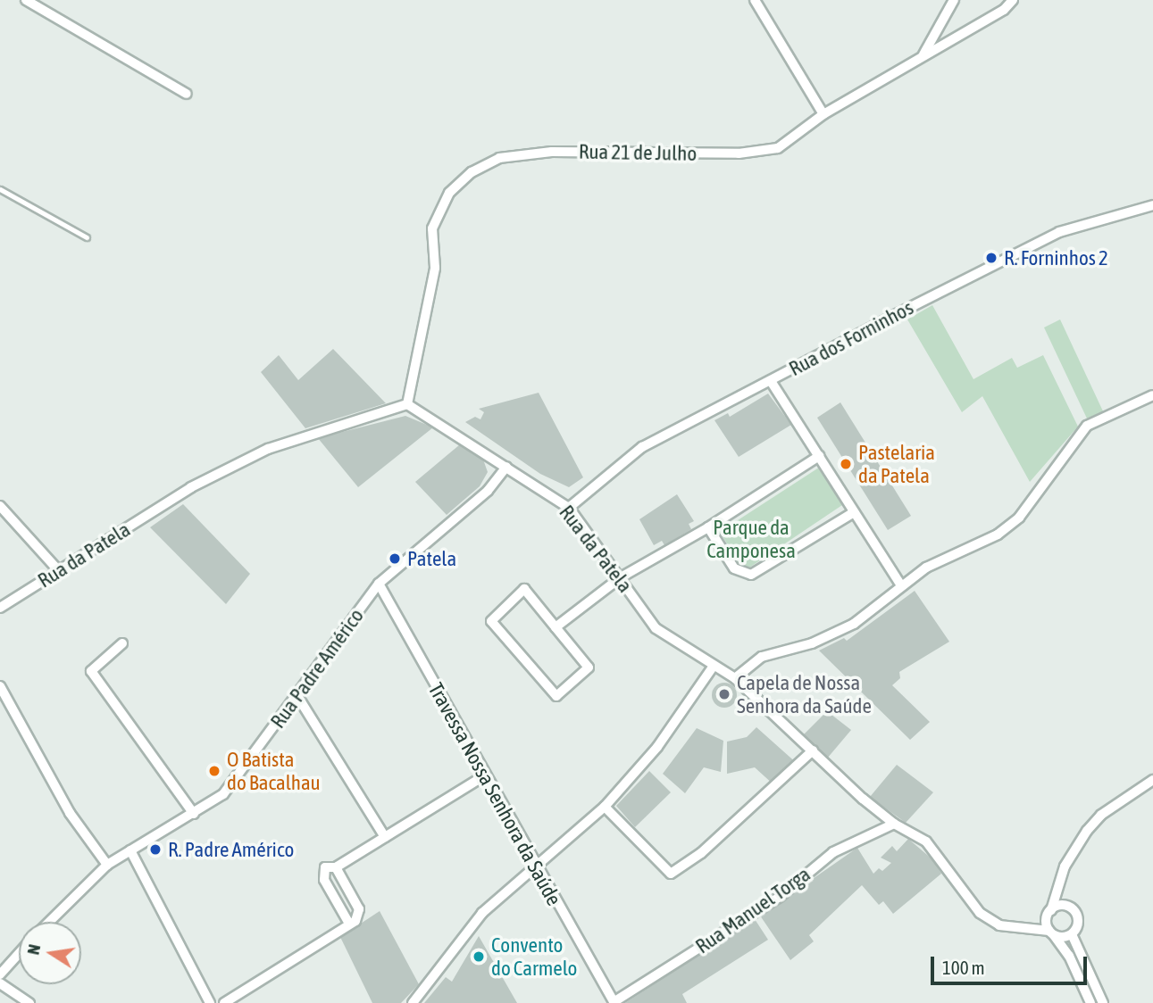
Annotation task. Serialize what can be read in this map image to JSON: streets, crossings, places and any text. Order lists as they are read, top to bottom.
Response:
{
  "streets": {
    "street": [
      "Rua 21 de Julho",
      "Rua dos Forninhos",
      "Rua da Patela",
      "Rua Padre Américo",
      "Travessa Nossa Senhora da Saúde",
      "Rua Manuel Torga"
    ]
  },
  "crossings": [
    ["Rua 21 de Julho", "Rua da Patela"],
    ["Rua dos Forninhos", "Rua da Patela"],
    ["Rua da Patela", "Rua Padre Américo"],
    ["Rua da Patela", "Rua Manuel Torga"],
    ["Rua Padre Américo", "Travessa Nossa Senhora da Saúde"],
    ["Travessa Nossa Senhora da Saúde", "Rua Manuel Torga"]
  ],
  "parks": ["Parque da Camponesa"],
  "places": [
    "R. Forninhos 2",
    "Pastelaria da Patela",
    "Patela",
    "Capela de Nossa Senhora da Saúde",
    "O Batista do Bacalhau",
    "R. Padre Américo",
    "Convento do Carmelo"
  ],
  "scale_bar": "100 m",
  "north": "left"
}
